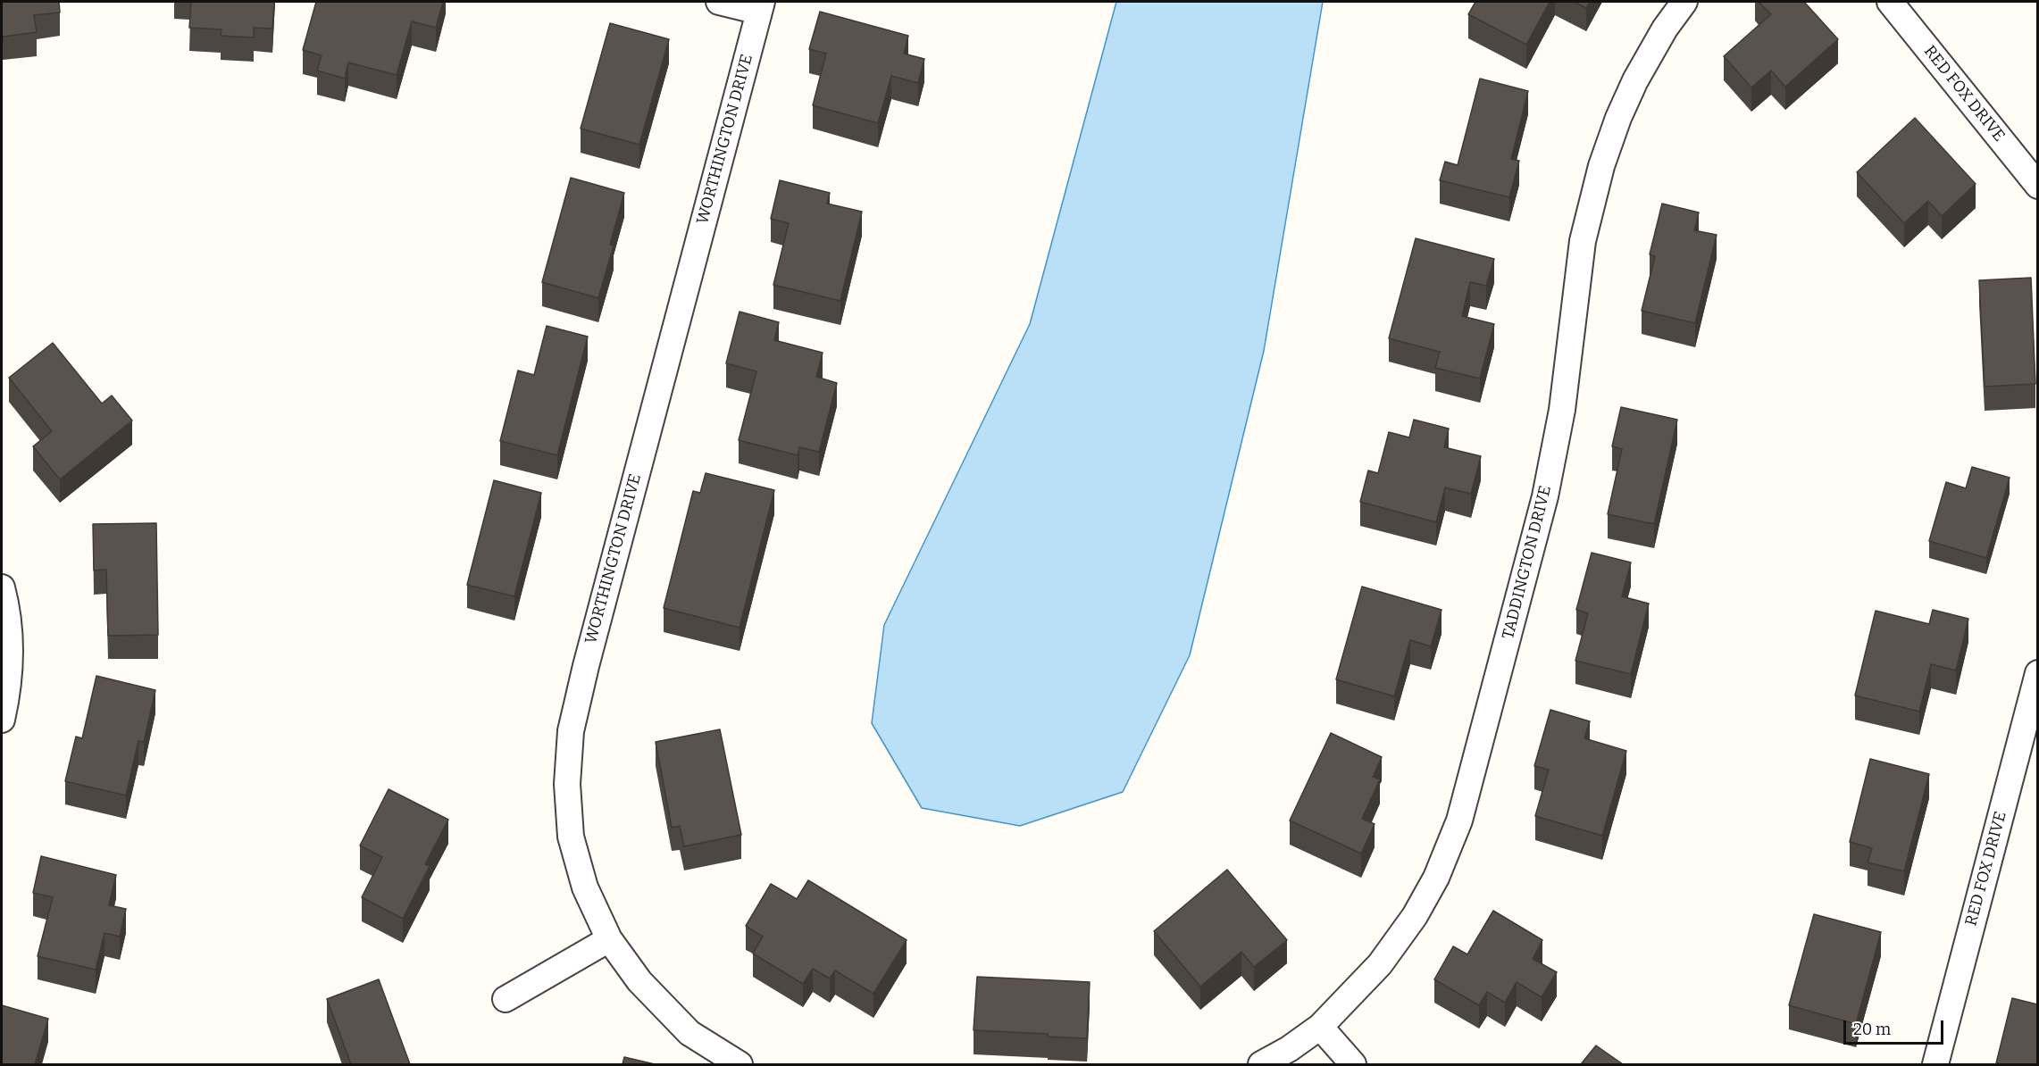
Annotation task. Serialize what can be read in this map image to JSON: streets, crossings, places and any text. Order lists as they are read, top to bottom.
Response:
{
  "streets": {
    "street": ["RED FOX DRIVE", "WORTHINGTON DRIVE", "TADDINGTON DRIVE"]
  },
  "scale_bar": "20 m"
}
